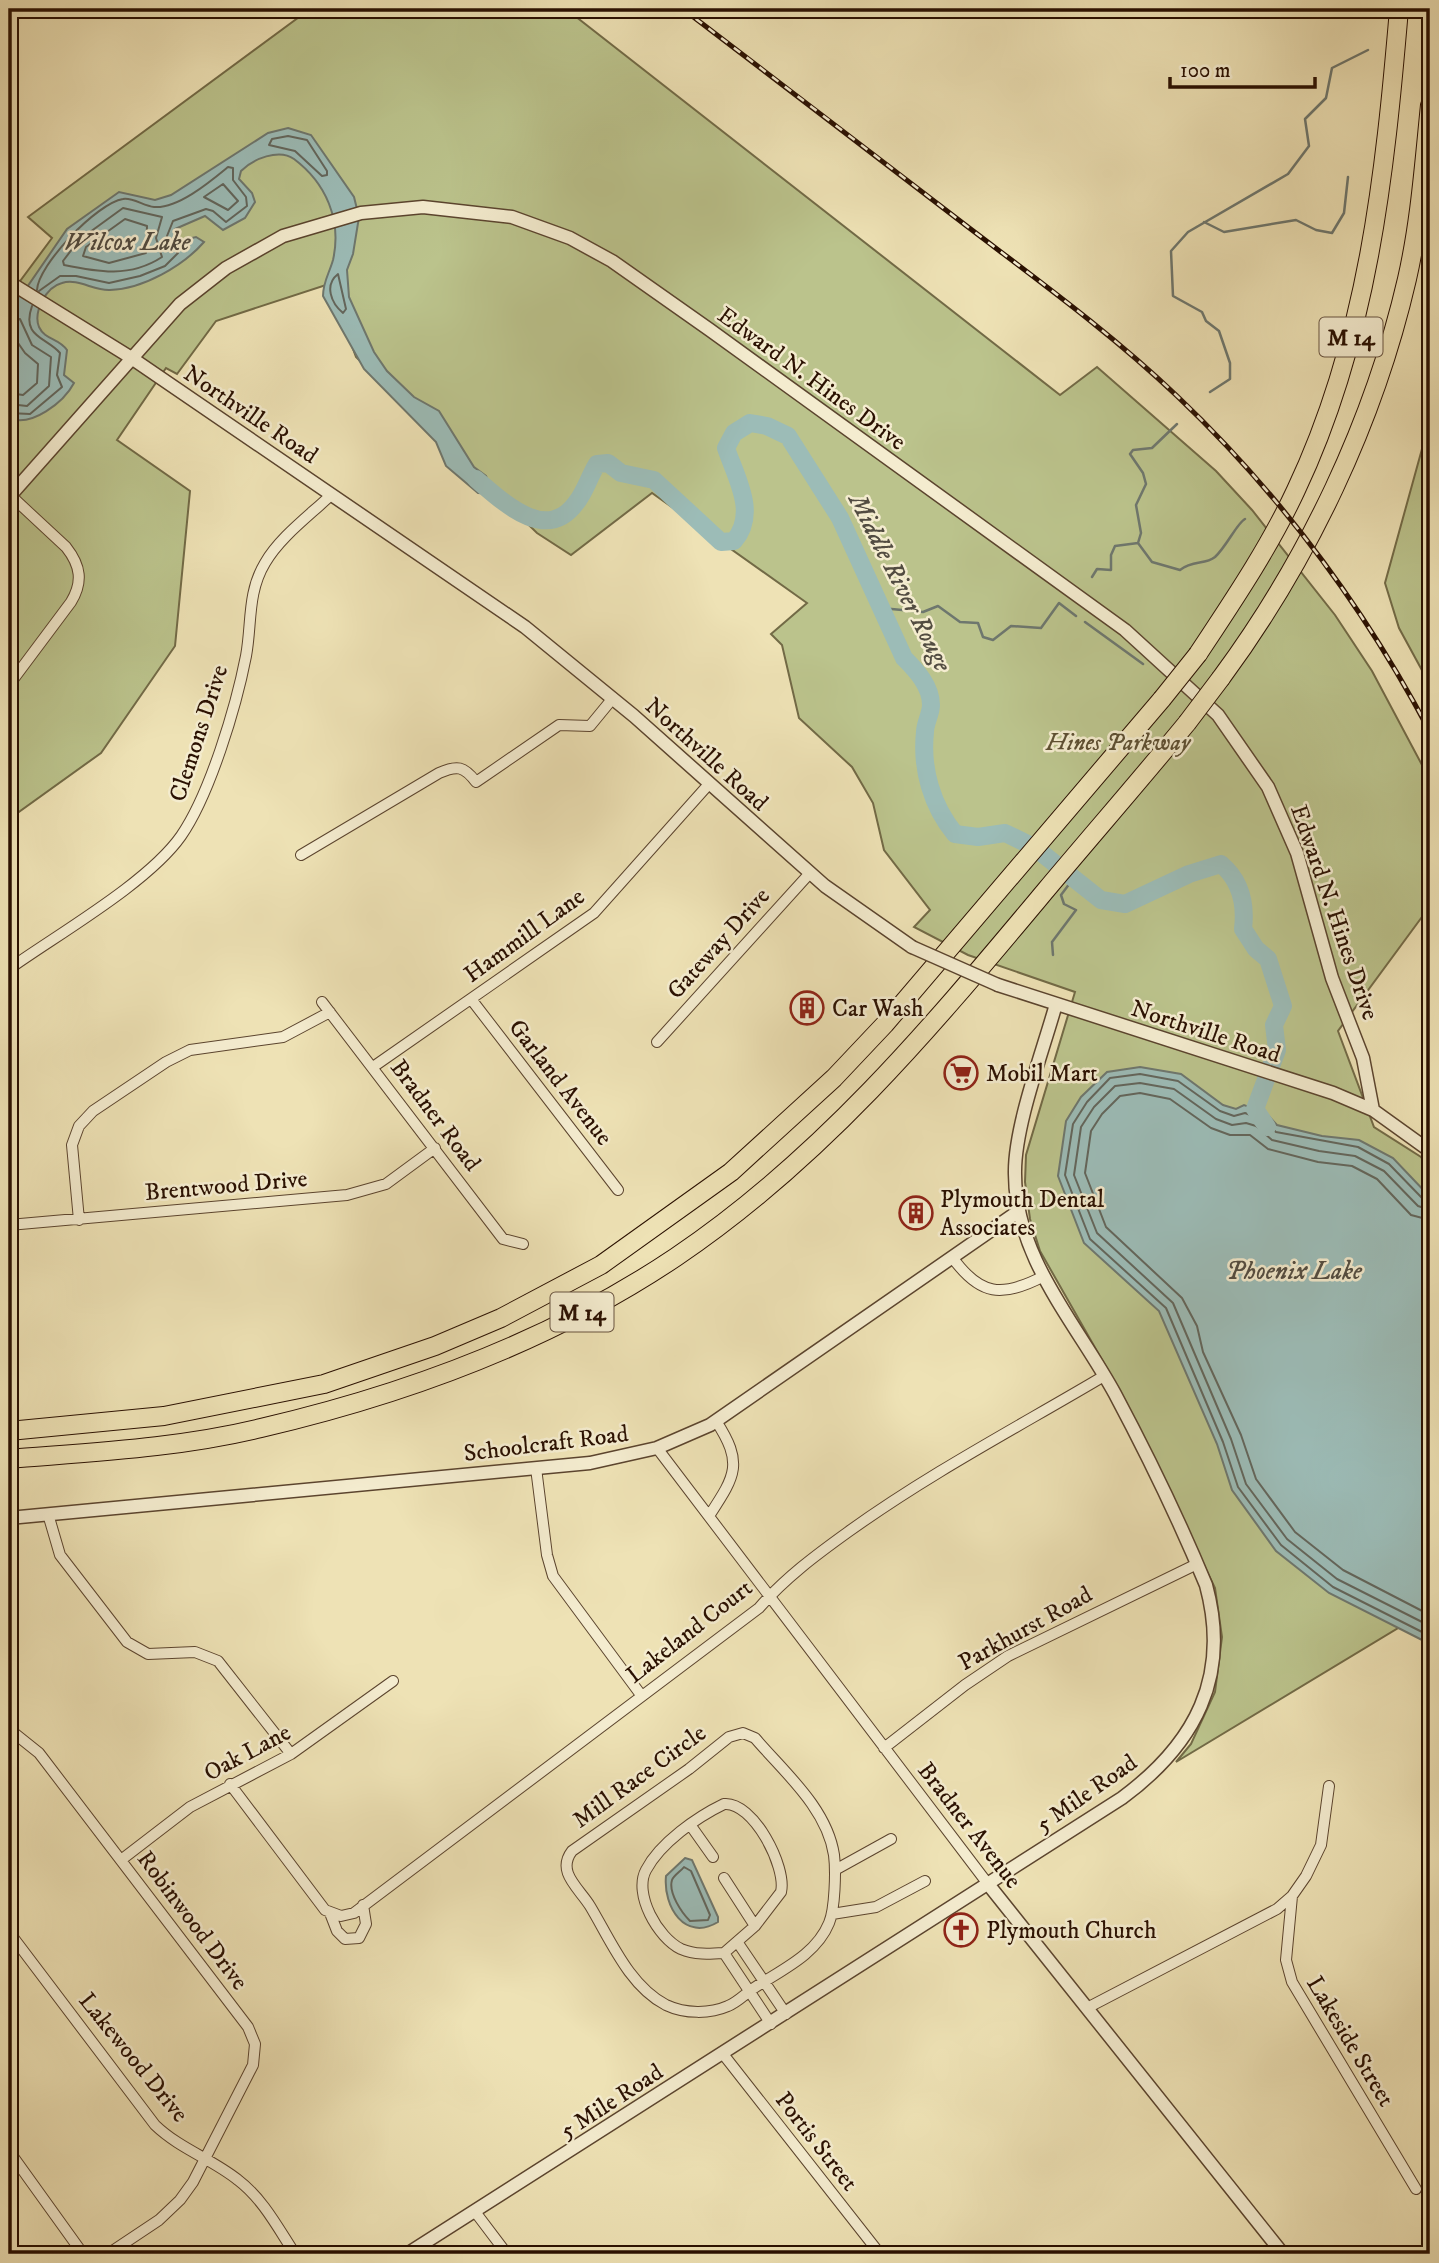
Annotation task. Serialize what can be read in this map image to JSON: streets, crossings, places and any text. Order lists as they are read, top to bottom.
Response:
{
  "streets": {
    "highway": ["M 14"],
    "street": [
      "Edward N. Hines Drive",
      "Northville Road",
      "Clemons Drive",
      "Hammill Lane",
      "Gateway Drive",
      "Garland Avenue",
      "Bradner Road",
      "Brentwood Drive",
      "Schoolcraft Road",
      "Parkhurst Road",
      "Lakeland Court",
      "Oak Lane",
      "Mill Race Circle",
      "5 Mile Road",
      "Bradner Avenue",
      "Robinwood Drive",
      "Lakeside Street",
      "Lakewood Drive",
      "Portis Street"
    ]
  },
  "crossings": [
    ["Edward N. Hines Drive", "Northville Road"],
    ["Northville Road", "Clemons Drive"],
    ["Northville Road", "Hammill Lane"],
    ["Northville Road", "Gateway Drive"],
    ["Northville Road", "5 Mile Road"],
    ["Hammill Lane", "Garland Avenue"],
    ["Hammill Lane", "Bradner Road"],
    ["Bradner Road", "Brentwood Drive"],
    ["Schoolcraft Road", "5 Mile Road"],
    ["Schoolcraft Road", "Bradner Avenue"],
    ["Parkhurst Road", "5 Mile Road"],
    ["Parkhurst Road", "Bradner Avenue"],
    ["Lakeland Court", "5 Mile Road"],
    ["Lakeland Court", "Bradner Avenue"],
    ["Oak Lane", "Robinwood Drive"],
    ["5 Mile Road", "Bradner Avenue"],
    ["5 Mile Road", "Portis Street"],
    ["Robinwood Drive", "Lakewood Drive"]
  ],
  "water": ["Wilcox Lake", "Middle River Rouge", "Phoenix Lake"],
  "parks": ["Hines Parkway"],
  "places": {
    "building": ["Car Wash", "Plymouth Dental Associates"],
    "supermarket": ["Mobil Mart"],
    "church": ["Plymouth Church"]
  },
  "scale_bar": "100 m"
}
